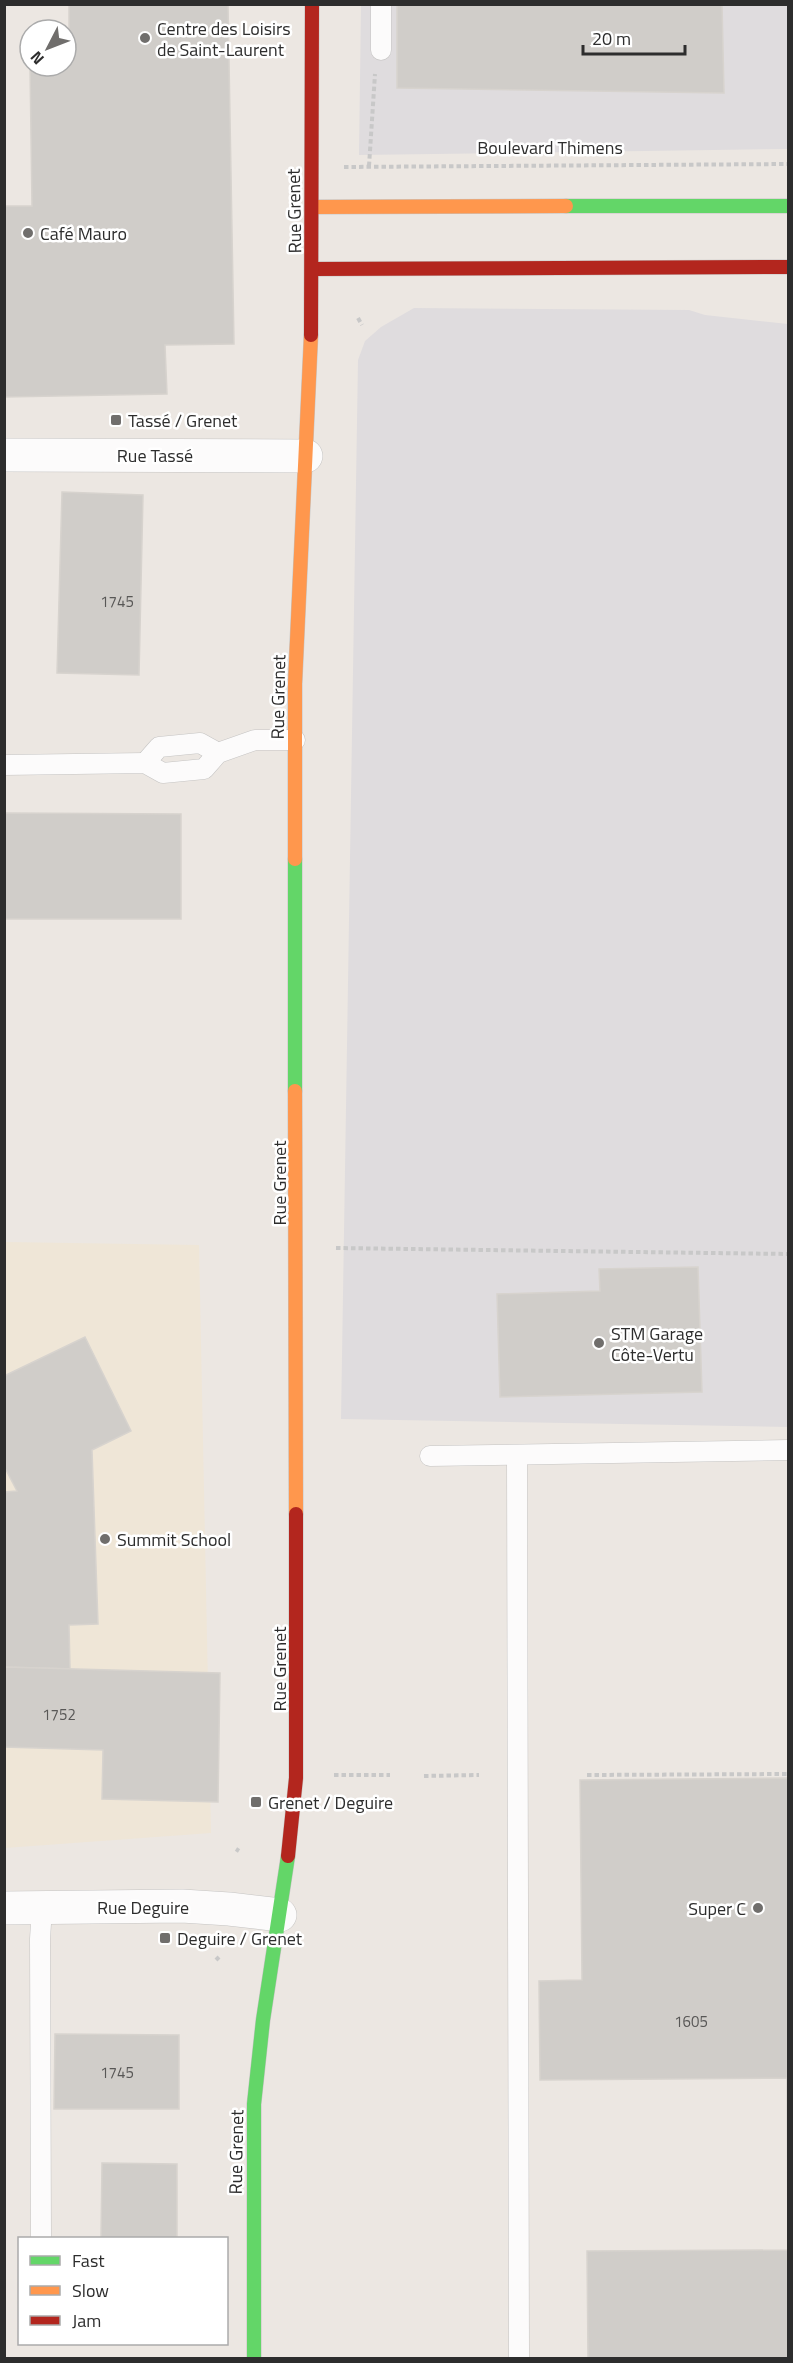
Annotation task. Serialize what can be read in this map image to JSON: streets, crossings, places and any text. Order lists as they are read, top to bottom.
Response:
{
  "streets": {
    "street": ["Rue Grenet", "Rue Tassé", "Rue Deguire"],
    "path": ["Boulevard Thimens"]
  },
  "crossings": [
    ["Boulevard Thimens", "Rue Grenet"],
    ["Rue Grenet", "Rue Tassé"],
    ["Rue Grenet", "Rue Deguire"]
  ],
  "places": {
    "other": [
      "Centre des Loisirs de Saint-Laurent",
      "Café Mauro",
      "STM Garage Côte-Vertu",
      "Summit School",
      "Super C"
    ],
    "transit": ["Tassé / Grenet", "Grenet / Deguire", "Deguire / Grenet"]
  },
  "house_numbers": [
    "1745",
    "1752",
    "1605",
    "1745"
  ],
  "legend": ["Fast", "Slow", "Jam"],
  "scale_bar": "20 m",
  "north": "bottom left"
}
